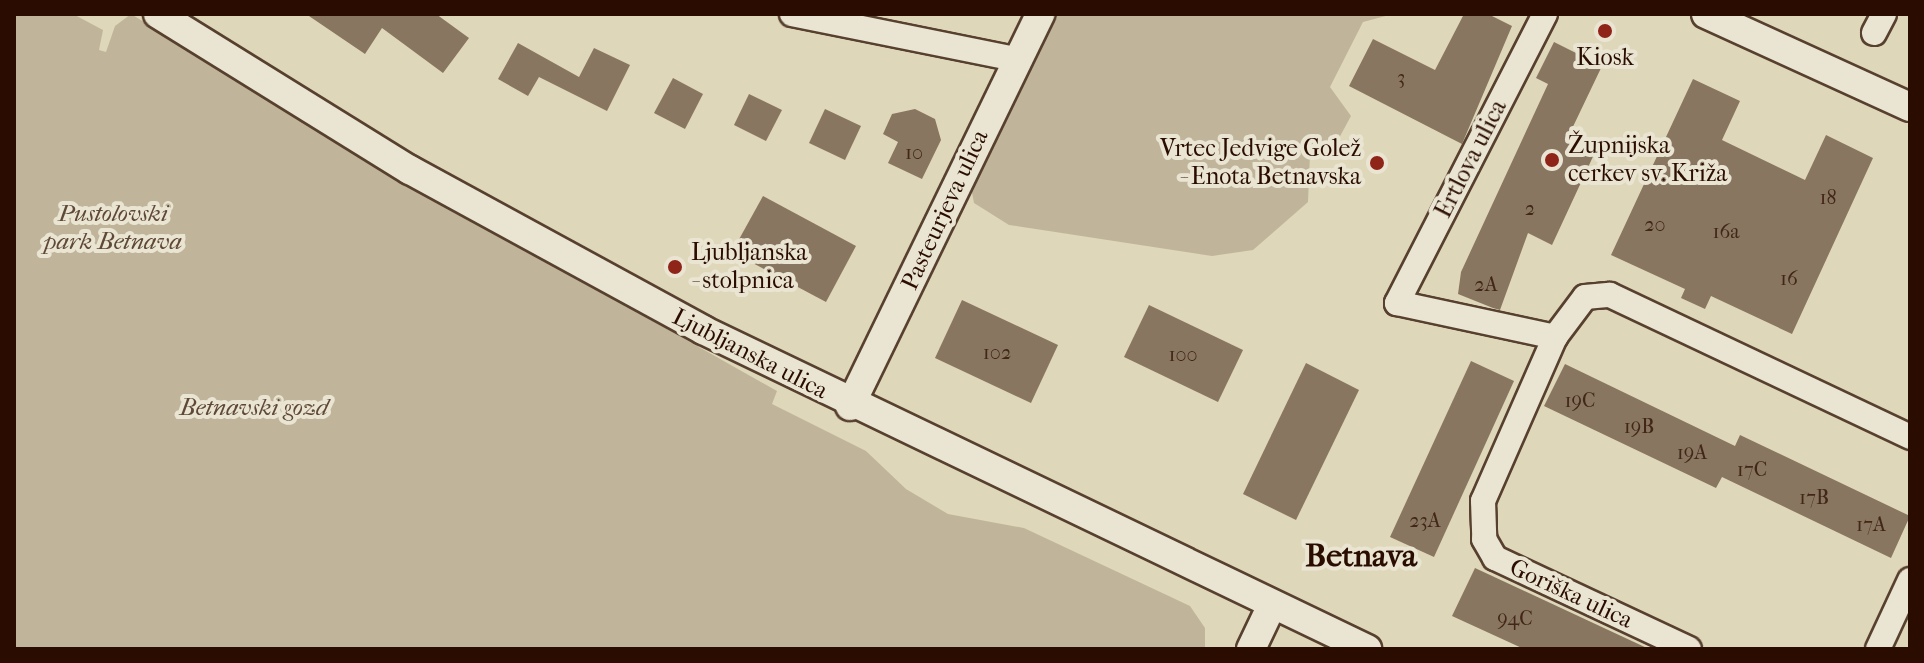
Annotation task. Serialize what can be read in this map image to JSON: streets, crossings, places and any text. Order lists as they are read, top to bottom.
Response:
{
  "streets": {
    "street": [
      "Ertlova ulica",
      "Pasteurjeva ulica",
      "Ljubljanska ulica",
      "Goriška ulica"
    ]
  },
  "crossings": [
    ["Ertlova ulica", "Goriška ulica"],
    ["Pasteurjeva ulica", "Ljubljanska ulica"]
  ],
  "districts": ["Betnava"],
  "parks": ["Pustolovski park Betnava", "Betnavski gozd"],
  "places": [
    "Kiosk",
    "Župnijska cerkev sv. Križa",
    "Vrtec Jedvige Golež - Enota Betnavska",
    "Ljubljanska - stolpnica"
  ],
  "house_numbers": [
    "3",
    "10",
    "18",
    "2",
    "20",
    "16a",
    "16",
    "2A",
    "102",
    "100",
    "19C",
    "19B",
    "19A",
    "17C",
    "17B",
    "23A",
    "17A",
    "94C"
  ]
}
